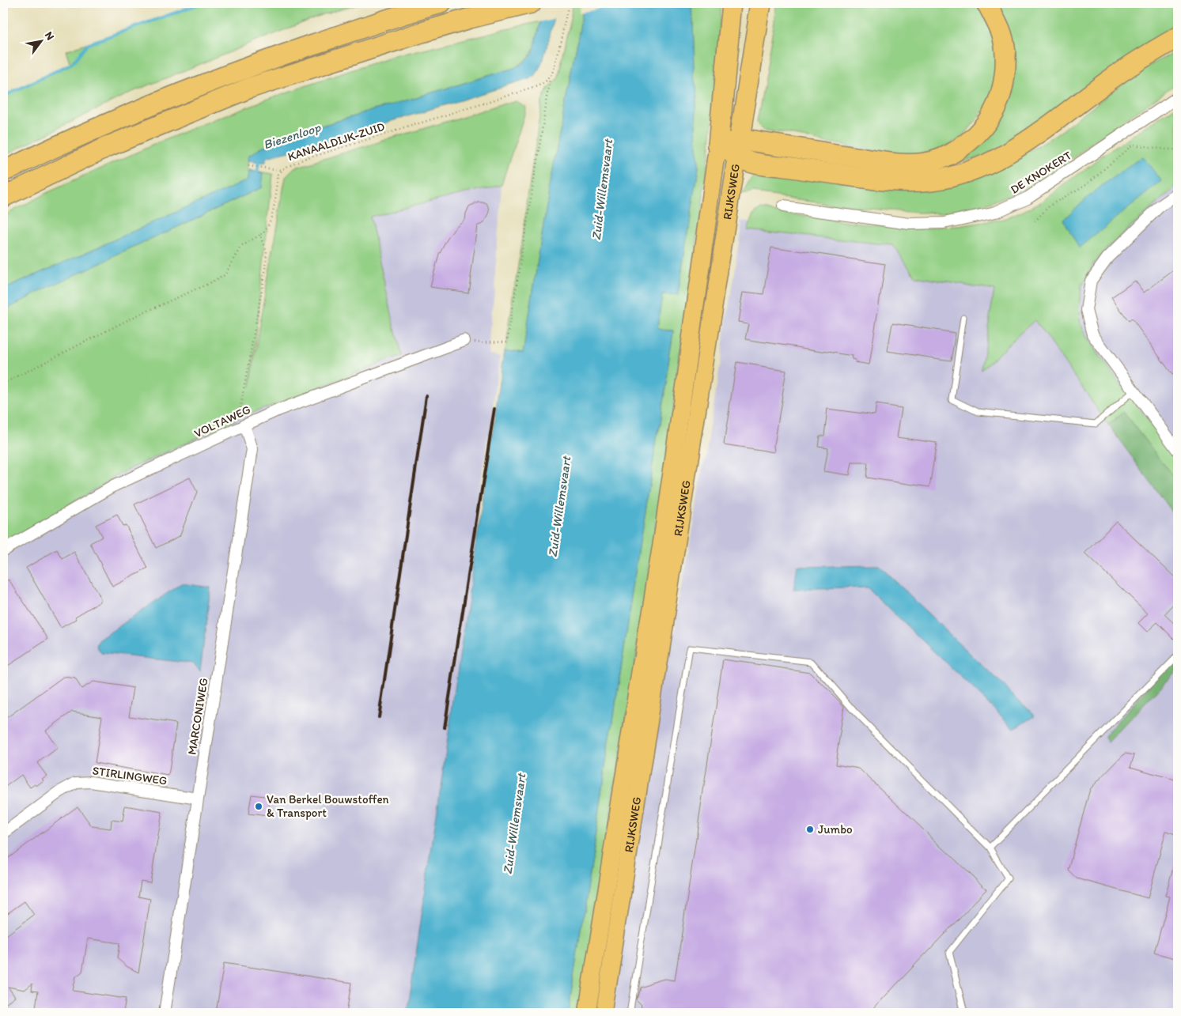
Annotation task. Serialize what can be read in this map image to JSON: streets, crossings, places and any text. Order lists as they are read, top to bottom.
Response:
{
  "streets": {
    "highway": ["RIJKSWEG"],
    "street": [
      "DE KNOKERT",
      "VOLTAWEG",
      "MARCONIWEG",
      "STIRLINGWEG"
    ],
    "path": ["KANAALDIJK-ZUID"]
  },
  "crossings": [
    ["VOLTAWEG", "MARCONIWEG"],
    ["MARCONIWEG", "STIRLINGWEG"]
  ],
  "water": ["Biezenloop", "Zuid-Willemsvaart"],
  "places": ["Van Berkel Bouwstoffen & Transport", "Jumbo"],
  "north": "top right"
}
